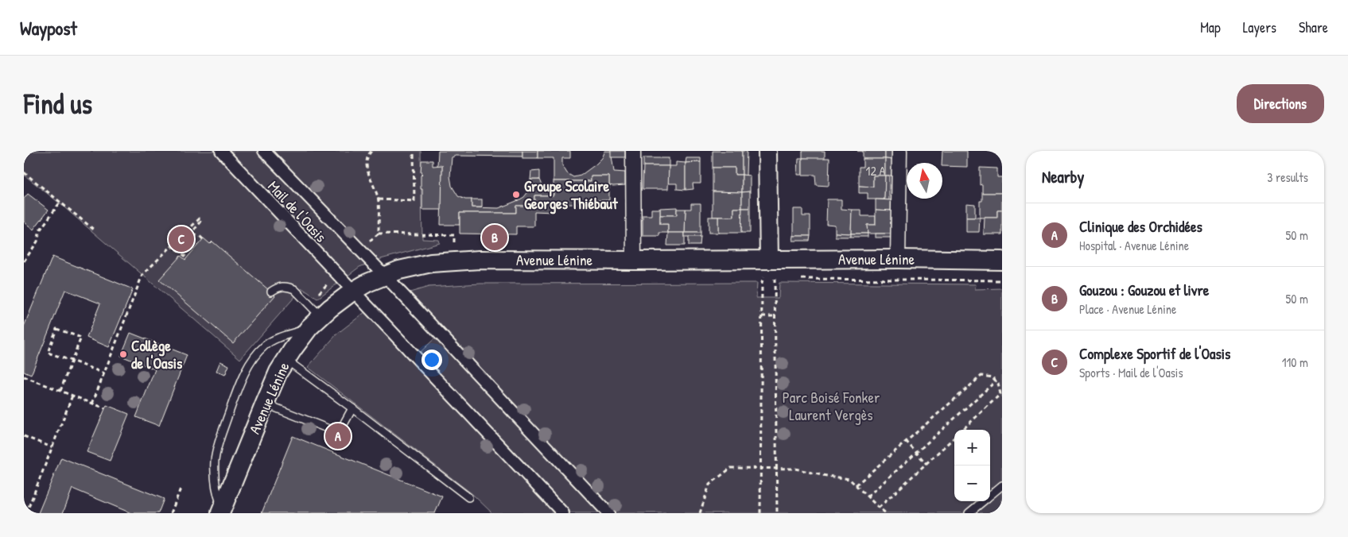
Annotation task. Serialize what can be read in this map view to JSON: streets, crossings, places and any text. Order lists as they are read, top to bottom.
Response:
{
  "streets": {
    "street": ["Mail de l'Oasis", "Avenue Lénine"]
  },
  "crossings": [
    ["Mail de l'Oasis", "Avenue Lénine"]
  ],
  "parks": ["Parc Boisé Fonker Laurent Vergès"],
  "places": ["Groupe Scolaire Georges Thiébaut", "Collège de l'Oasis"],
  "house_numbers": ["12 A"],
  "north": "top",
  "page": {
    "header": "Waypost",
    "nav": ["Map", "Layers", "Share"],
    "buttons": "Directions",
    "title": "Find us",
    "heading": ["Nearby", "3 results"],
    "list": [
      {
        "mark": "A",
        "name": "Clinique des Orchidées",
        "note": "Hospital · Avenue Lénine",
        "value": "50 m"
      },
      {
        "mark": "B",
        "name": "Gouzou : Gouzou et livre",
        "note": "Place · Avenue Lénine",
        "value": "50 m"
      },
      {
        "mark": "C",
        "name": "Complexe Sportif de l'Oasis",
        "note": "Sports · Mail de l'Oasis",
        "value": "110 m"
      }
    ],
    "pins": ["B", "C", "A"],
    "map_buttons": ["+", "−"]
  }
}
